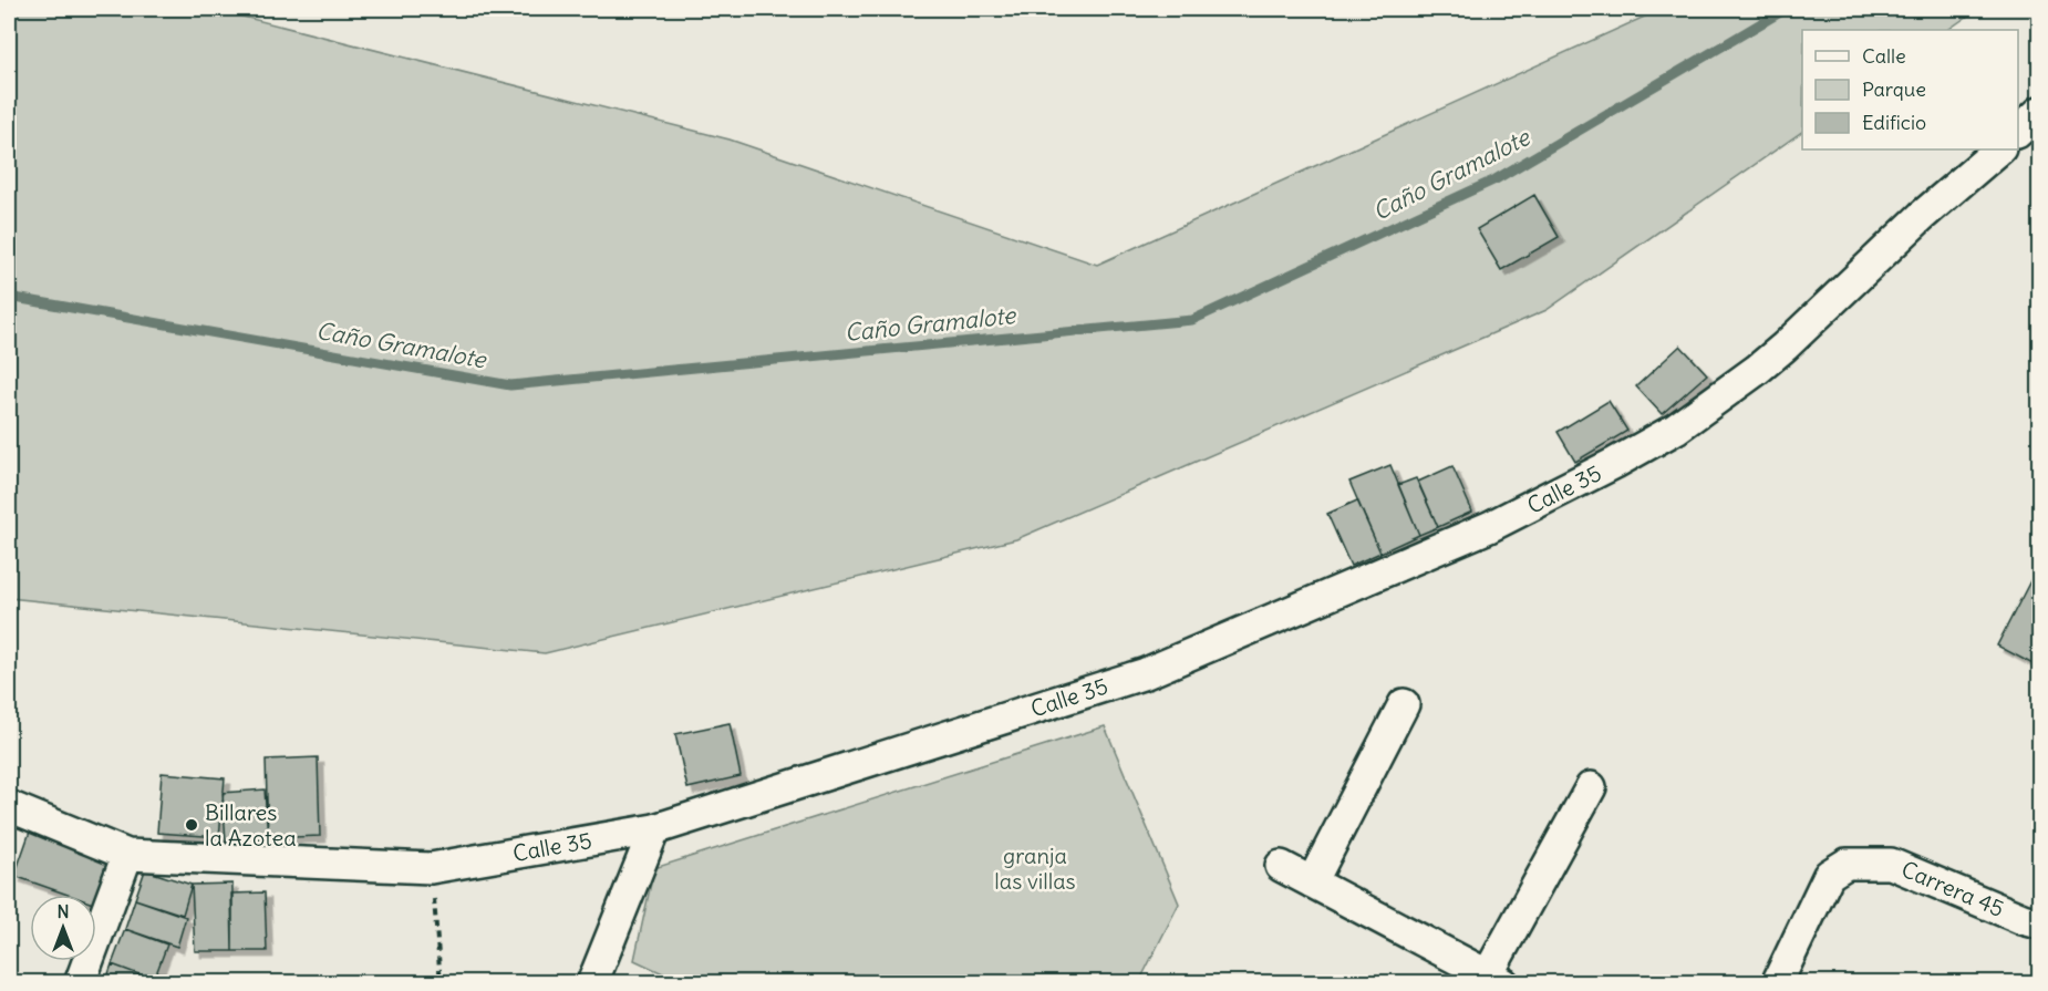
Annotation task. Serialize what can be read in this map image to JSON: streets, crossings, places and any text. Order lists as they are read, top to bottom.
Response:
{
  "streets": {
    "street": ["Calle 35", "Carrera 45"]
  },
  "water": ["Caño Gramalote"],
  "parks": ["granja las villas"],
  "places": ["Billares la Azotea"],
  "legend": ["Calle", "Parque", "Edificio"],
  "north": "top"
}
